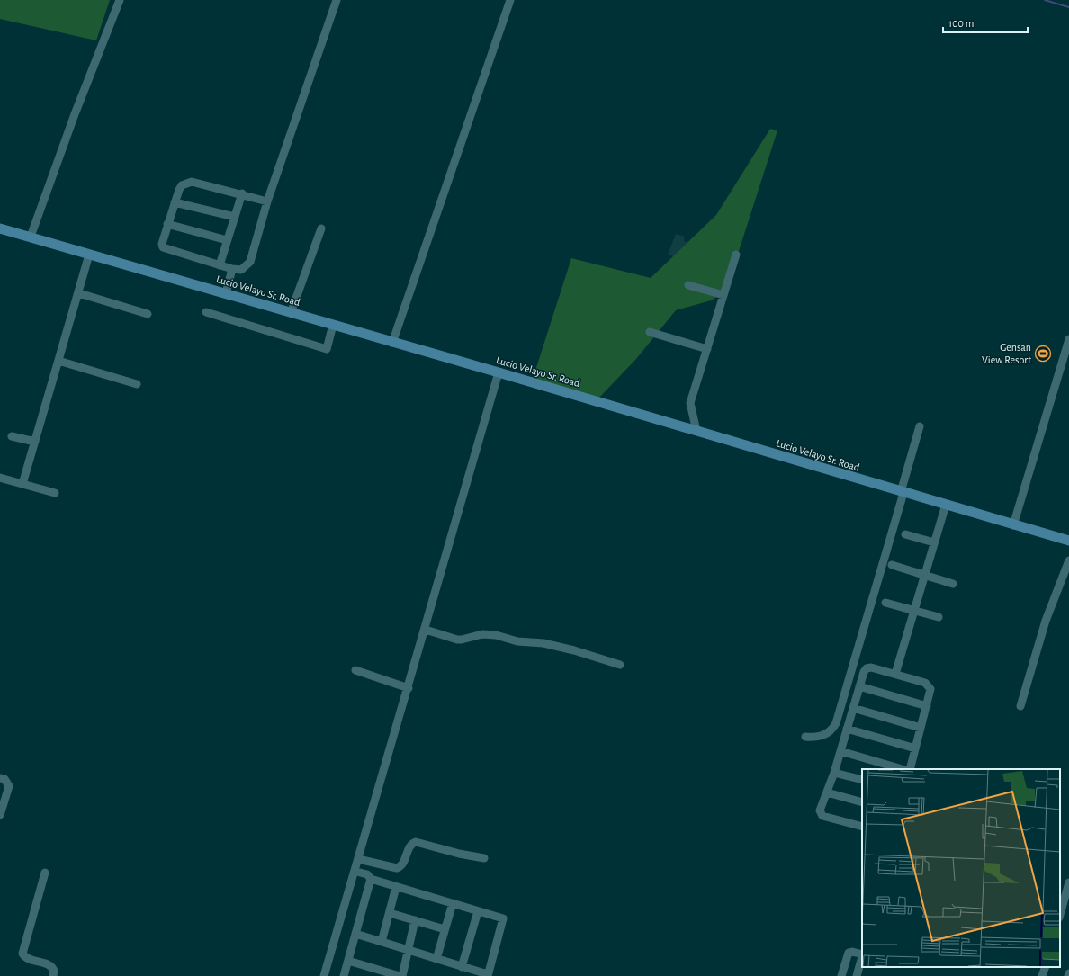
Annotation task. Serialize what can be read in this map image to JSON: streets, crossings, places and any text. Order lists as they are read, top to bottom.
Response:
{
  "streets": {
    "main road": ["Lucio Velayo Sr. Road"]
  },
  "places": {
    "sports": ["Gensan View Resort"]
  },
  "scale_bar": "100 m"
}
